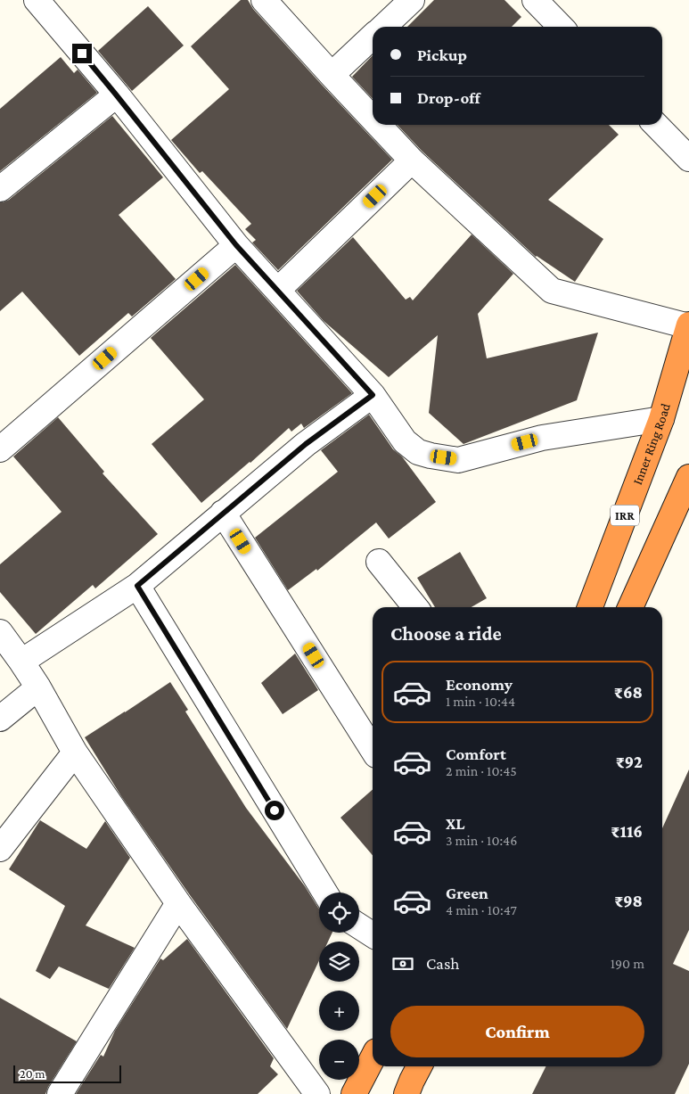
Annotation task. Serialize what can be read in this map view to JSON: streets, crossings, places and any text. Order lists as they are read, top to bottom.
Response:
{
  "streets": {
    "highway": ["Inner Ring Road", "IRR"]
  },
  "scale_bar": "20 m",
  "page": {
    "banner": ["Pickup", "Drop-off"],
    "heading": "Choose a ride",
    "list": [
      {
        "name": "Economy",
        "note": "1 min · 10:44",
        "value": "₹68"
      },
      {
        "name": "Comfort",
        "note": "2 min · 10:45",
        "value": "₹92"
      },
      {
        "name": "XL",
        "note": "3 min · 10:46",
        "value": "₹116"
      },
      {
        "name": "Green",
        "note": "4 min · 10:47",
        "value": "₹98"
      }
    ],
    "map_buttons": ["+", "−"],
    "pay": ["Cash", "190 m"],
    "buttons": "Confirm",
    "scale": "20 m"
  }
}
